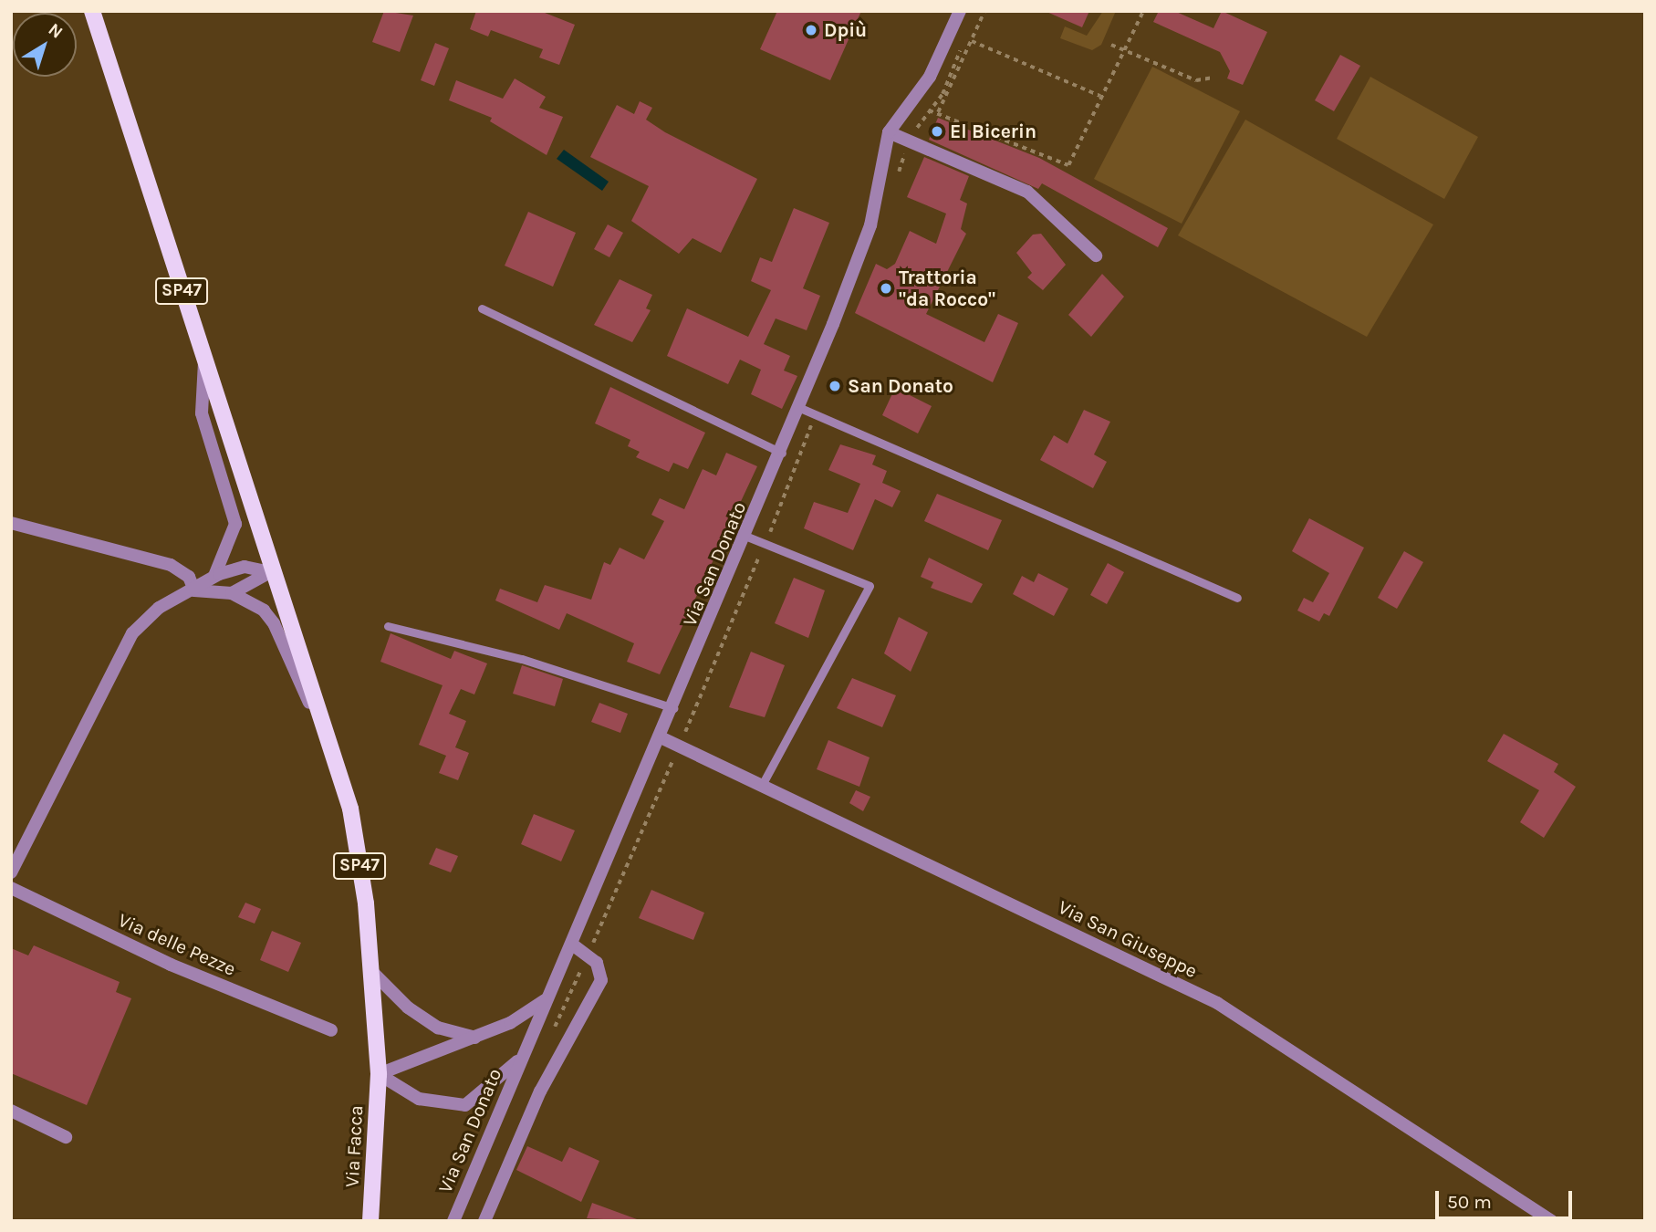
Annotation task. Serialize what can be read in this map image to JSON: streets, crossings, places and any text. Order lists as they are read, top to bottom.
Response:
{
  "streets": {
    "main road": ["SP47", "Via Facca"],
    "street": ["Via San Donato", "Via San Giuseppe", "Via delle Pezze"]
  },
  "crossings": [
    ["SP47", "Via San Donato"],
    ["SP47", "Via Facca"],
    ["Via San Donato", "Via San Giuseppe"],
    ["Via San Donato", "Via Facca"]
  ],
  "places": [
    "Dpiù",
    "El Bicerin",
    "Trattoria \"da Rocco\"",
    "San Donato"
  ],
  "scale_bar": "50 m",
  "north": "top right"
}
